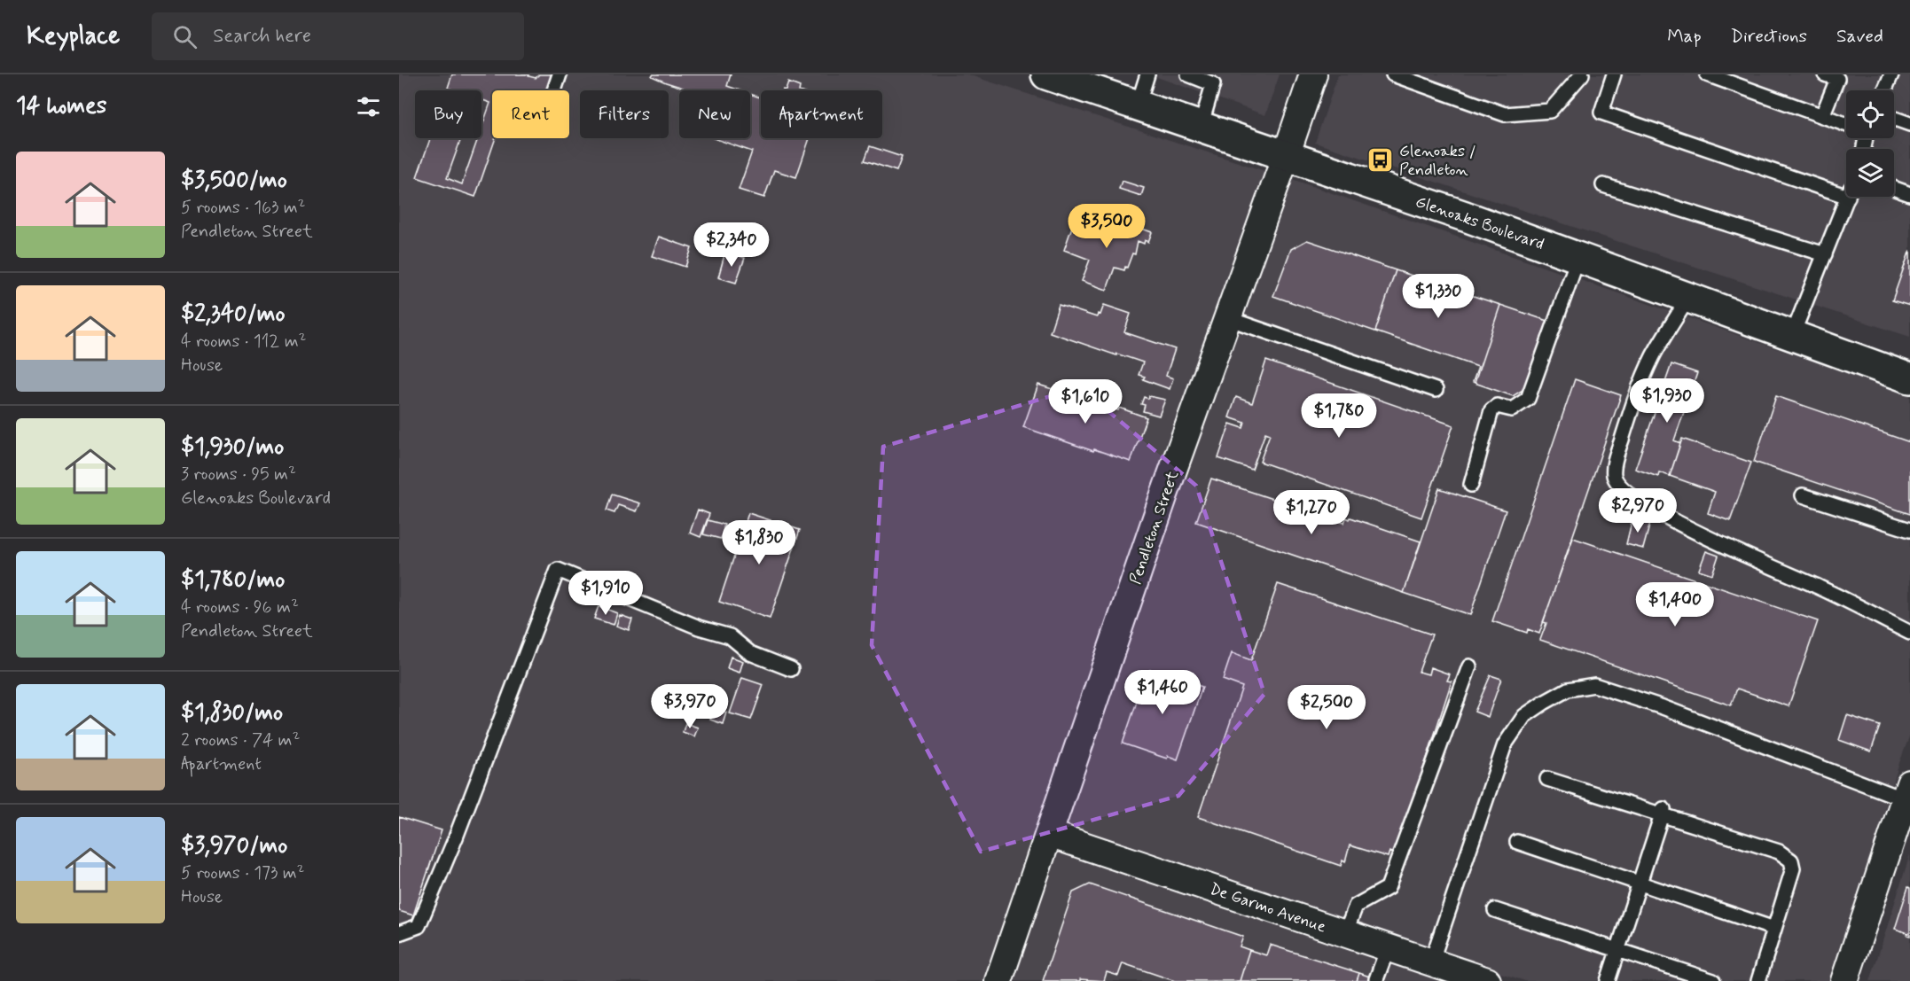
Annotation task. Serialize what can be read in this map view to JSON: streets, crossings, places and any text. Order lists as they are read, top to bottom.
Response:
{
  "streets": {
    "main road": ["Glenoaks Boulevard"],
    "street": ["Pendleton Street", "De Garmo Avenue"]
  },
  "crossings": [
    ["Glenoaks Boulevard", "Pendleton Street"],
    ["Pendleton Street", "De Garmo Avenue"]
  ],
  "places": {
    "bus stop": ["Glenoaks / Pendleton"]
  },
  "page": {
    "header": "Keyplace",
    "search": "Search here",
    "nav": ["Map", "Directions", "Saved"],
    "heading": "14 homes",
    "chip": [
      "Buy",
      "Rent",
      "Filters",
      "New",
      "Apartment"
    ],
    "list": [
      {
        "name": "$3,500/mo",
        "note": "5 rooms · 163 m² · Pendleton Street"
      },
      {
        "name": "$2,340/mo",
        "note": "4 rooms · 112 m² · House"
      },
      {
        "name": "$1,930/mo",
        "note": "3 rooms · 95 m² · Glenoaks Boulevard"
      },
      {
        "name": "$1,780/mo",
        "note": "4 rooms · 96 m² · Pendleton Street"
      },
      {
        "name": "$1,830/mo",
        "note": "2 rooms · 74 m² · Apartment"
      },
      {
        "name": "$3,970/mo",
        "note": "5 rooms · 173 m² · House"
      }
    ],
    "price": [
      "$3,500",
      "$2,340",
      "$1,330",
      "$1,930",
      "$1,610",
      "$1,780",
      "$2,970",
      "$1,270",
      "$1,830",
      "$1,910",
      "$1,400",
      "$1,460",
      "$3,970",
      "$2,500"
    ]
  }
}
